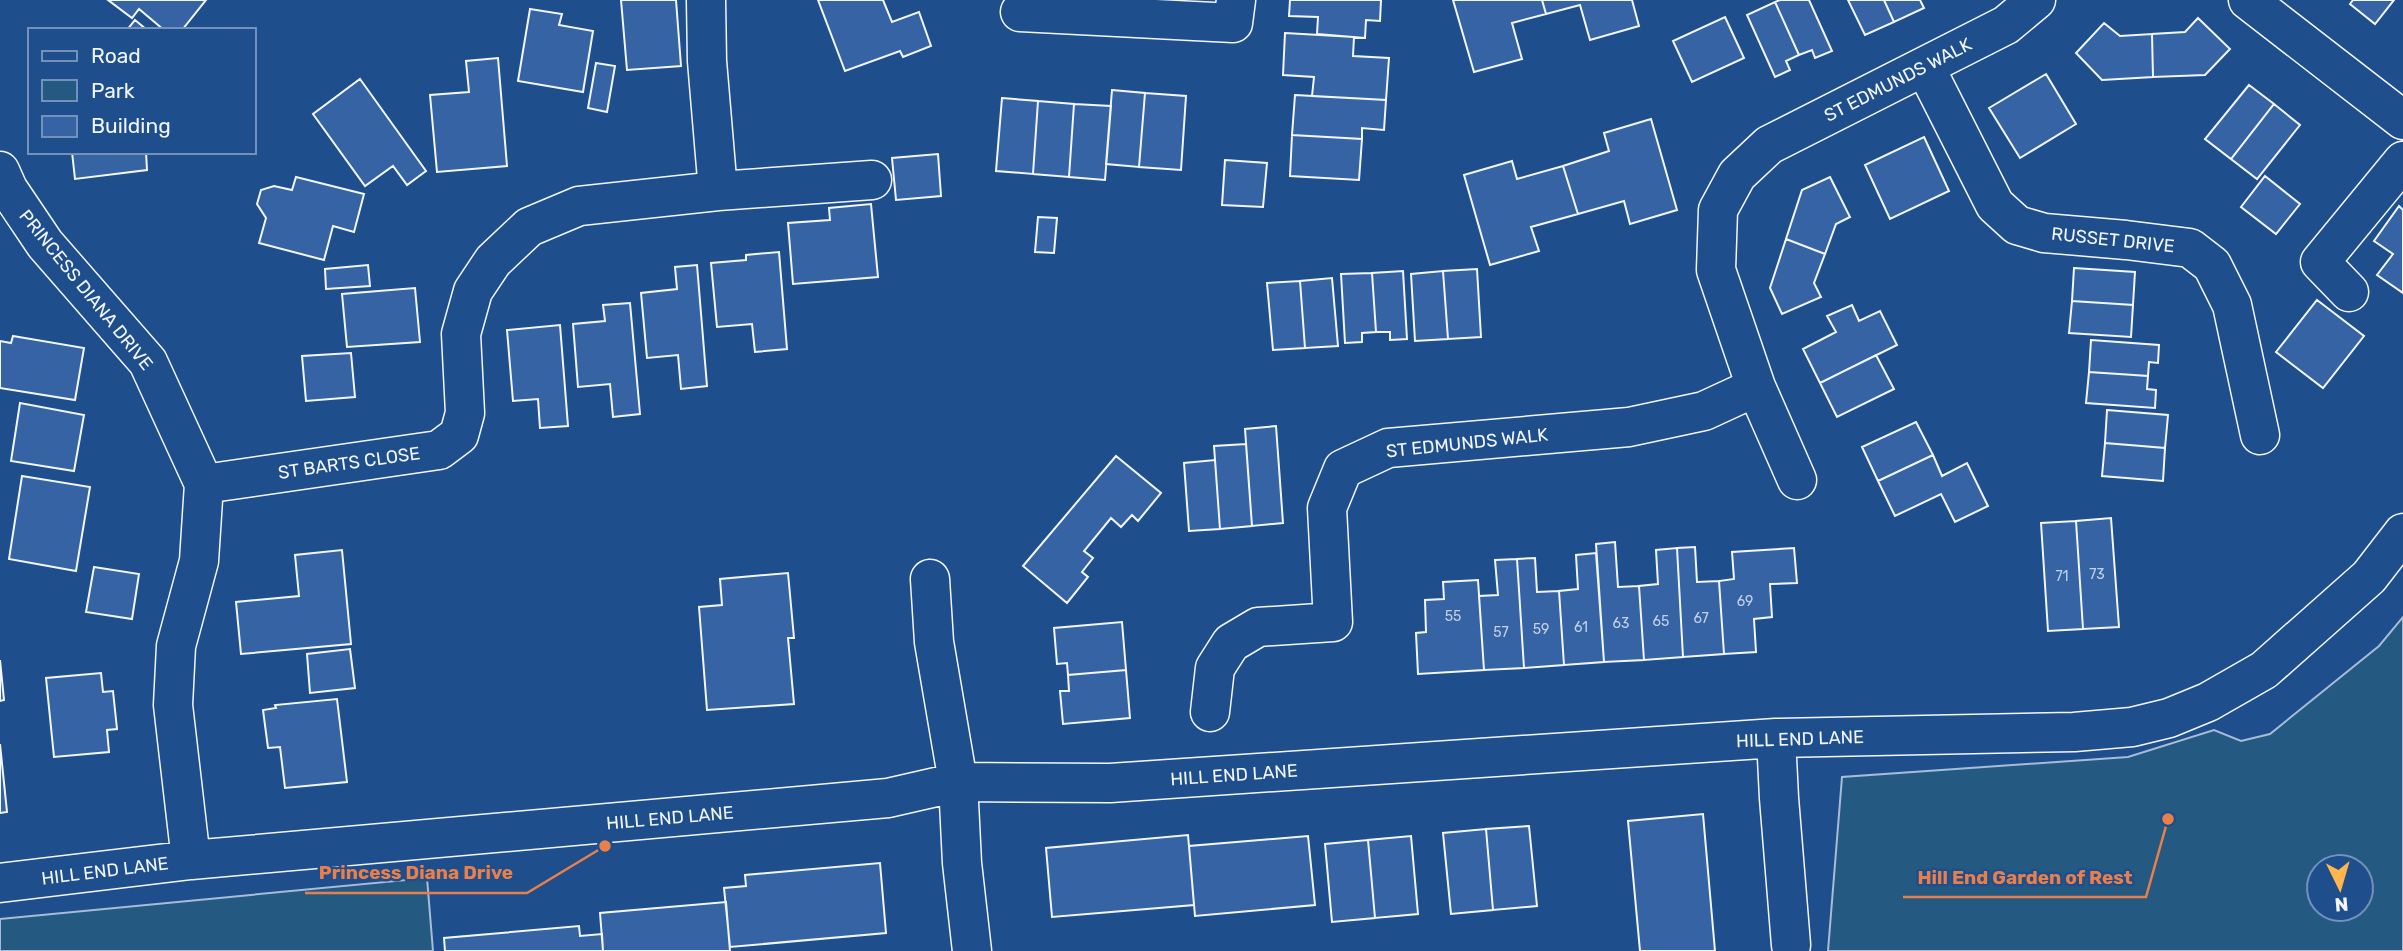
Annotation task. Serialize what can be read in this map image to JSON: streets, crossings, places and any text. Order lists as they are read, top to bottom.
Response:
{
  "streets": {
    "street": [
      "ST EDMUNDS WALK",
      "RUSSET DRIVE",
      "PRINCESS DIANA DRIVE",
      "ST BARTS CLOSE",
      "HILL END LANE"
    ]
  },
  "crossings": [
    ["ST EDMUNDS WALK", "RUSSET DRIVE"],
    ["PRINCESS DIANA DRIVE", "ST BARTS CLOSE"],
    ["PRINCESS DIANA DRIVE", "HILL END LANE"]
  ],
  "places": ["Hill End Garden of Rest", "Princess Diana Drive"],
  "house_numbers": [
    "73",
    "71",
    "69",
    "55",
    "67",
    "65",
    "63",
    "61",
    "59",
    "57"
  ],
  "legend": ["Road", "Park", "Building"],
  "north": "bottom"
}
